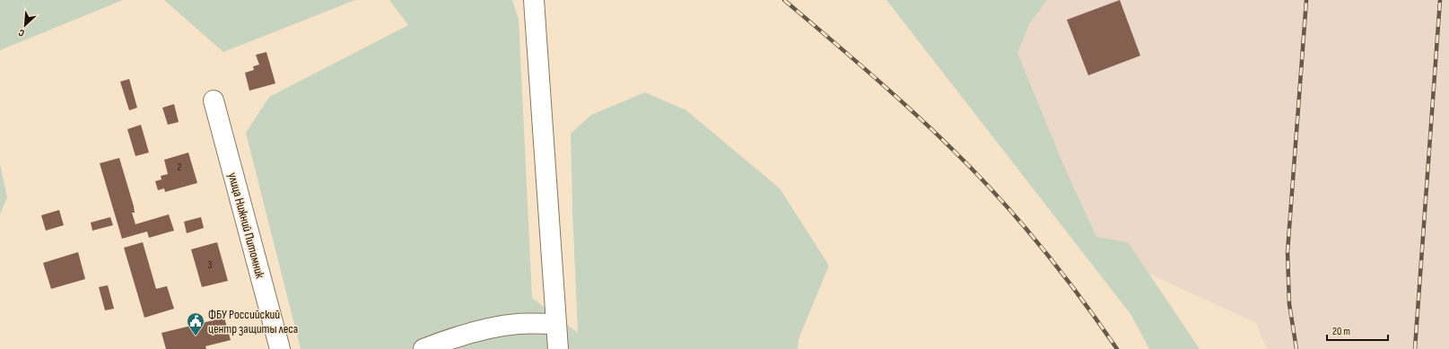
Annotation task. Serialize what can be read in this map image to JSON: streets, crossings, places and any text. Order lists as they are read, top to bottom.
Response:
{
  "streets": {
    "street": ["улица Нижний Питомник"]
  },
  "places": {
    "public building": ["ФБУ Российский центр защиты леса"]
  },
  "house_numbers": ["2", "3"],
  "scale_bar": "20 m",
  "north": "bottom left"
}
